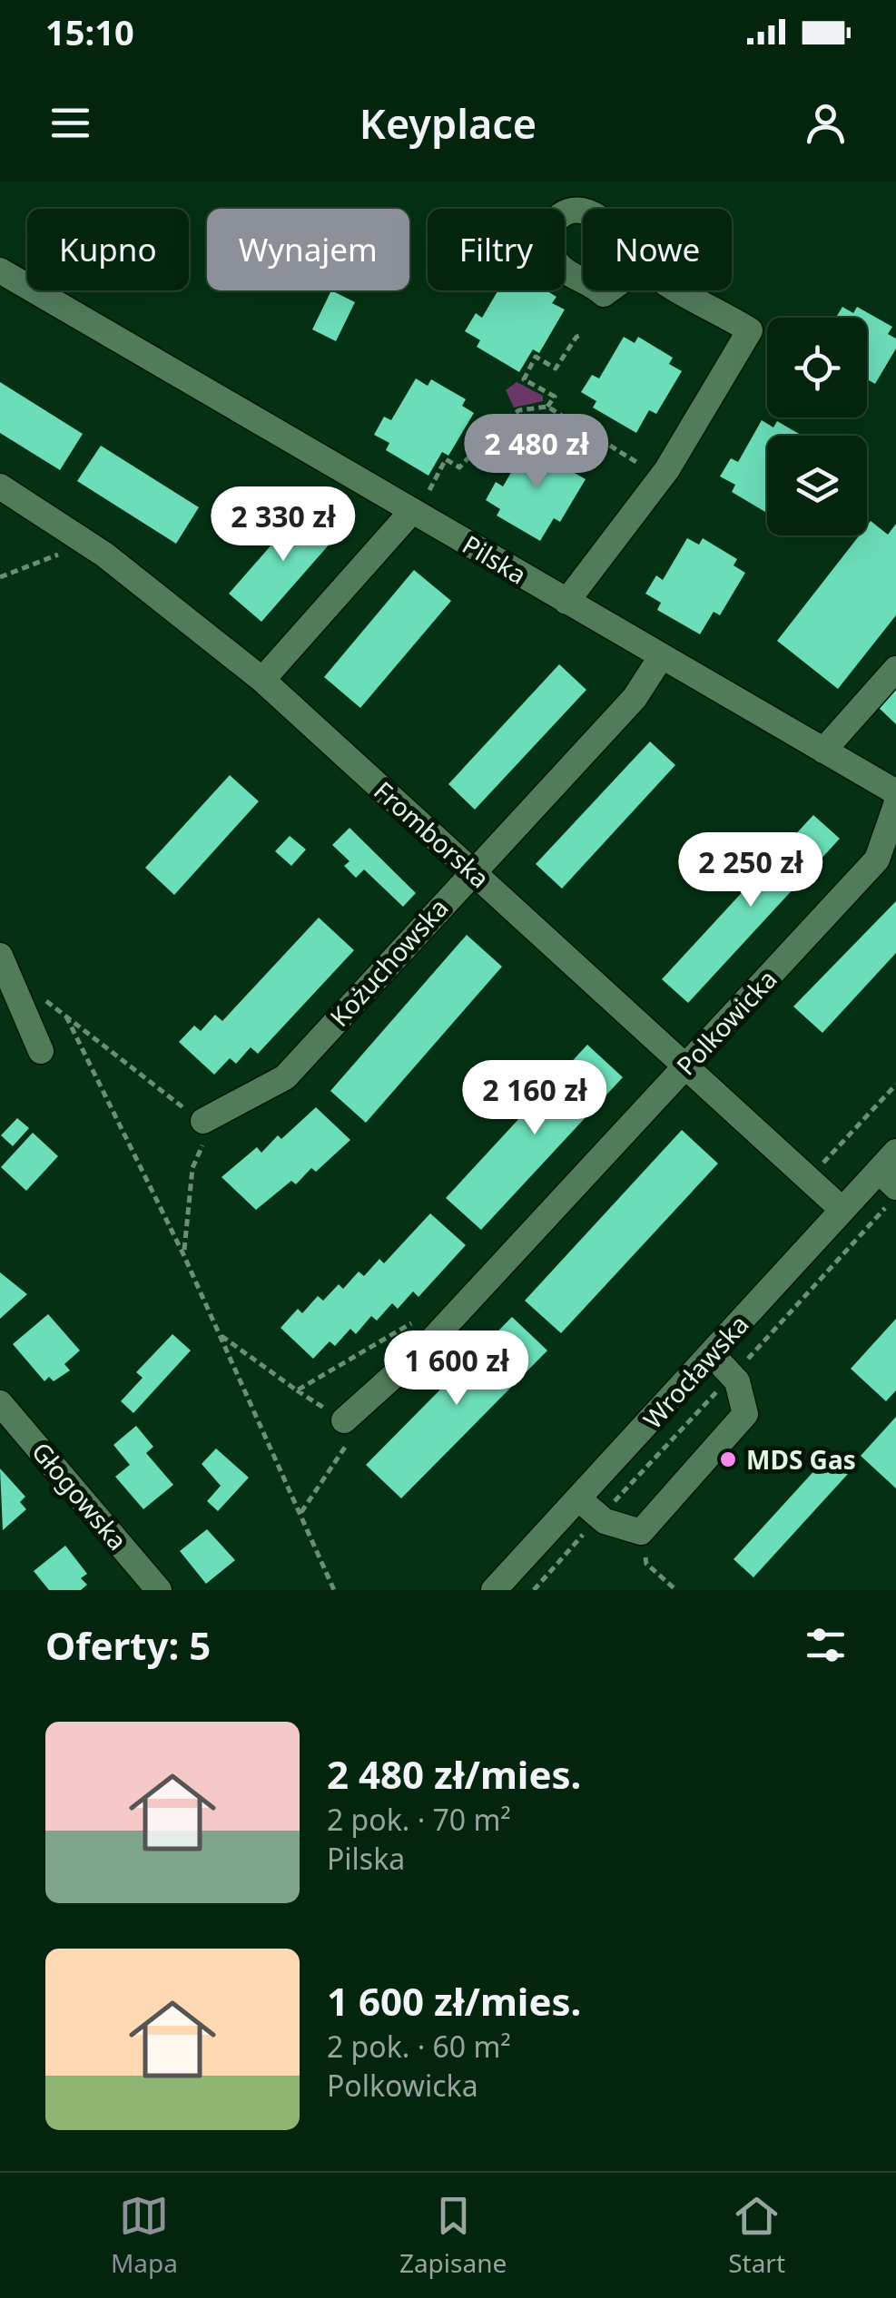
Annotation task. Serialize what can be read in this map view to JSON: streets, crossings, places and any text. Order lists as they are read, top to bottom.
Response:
{
  "streets": {
    "street": [
      "Pilska",
      "Fromborska",
      "Kożuchowska",
      "Polkowicka",
      "Wrocławska",
      "Głogowska"
    ]
  },
  "crossings": [
    ["Pilska", "Kożuchowska"],
    ["Fromborska", "Kożuchowska"],
    ["Fromborska", "Polkowicka"],
    ["Fromborska", "Wrocławska"]
  ],
  "places": ["MDS Gas"],
  "page": {
    "status": "15:10",
    "header": "Keyplace",
    "chip": [
      "Kupno",
      "Wynajem",
      "Filtry",
      "Nowe"
    ],
    "price": [
      "2 480 zł",
      "2 330 zł",
      "2 250 zł",
      "2 160 zł",
      "1 600 zł"
    ],
    "heading": "Oferty: 5",
    "list": [
      {
        "name": "2 480 zł/mies.",
        "note": "2 pok. · 70 m² · Pilska"
      },
      {
        "name": "1 600 zł/mies.",
        "note": "2 pok. · 60 m² · Polkowicka"
      }
    ],
    "tabs": ["Mapa", "Zapisane", "Start"]
  }
}
